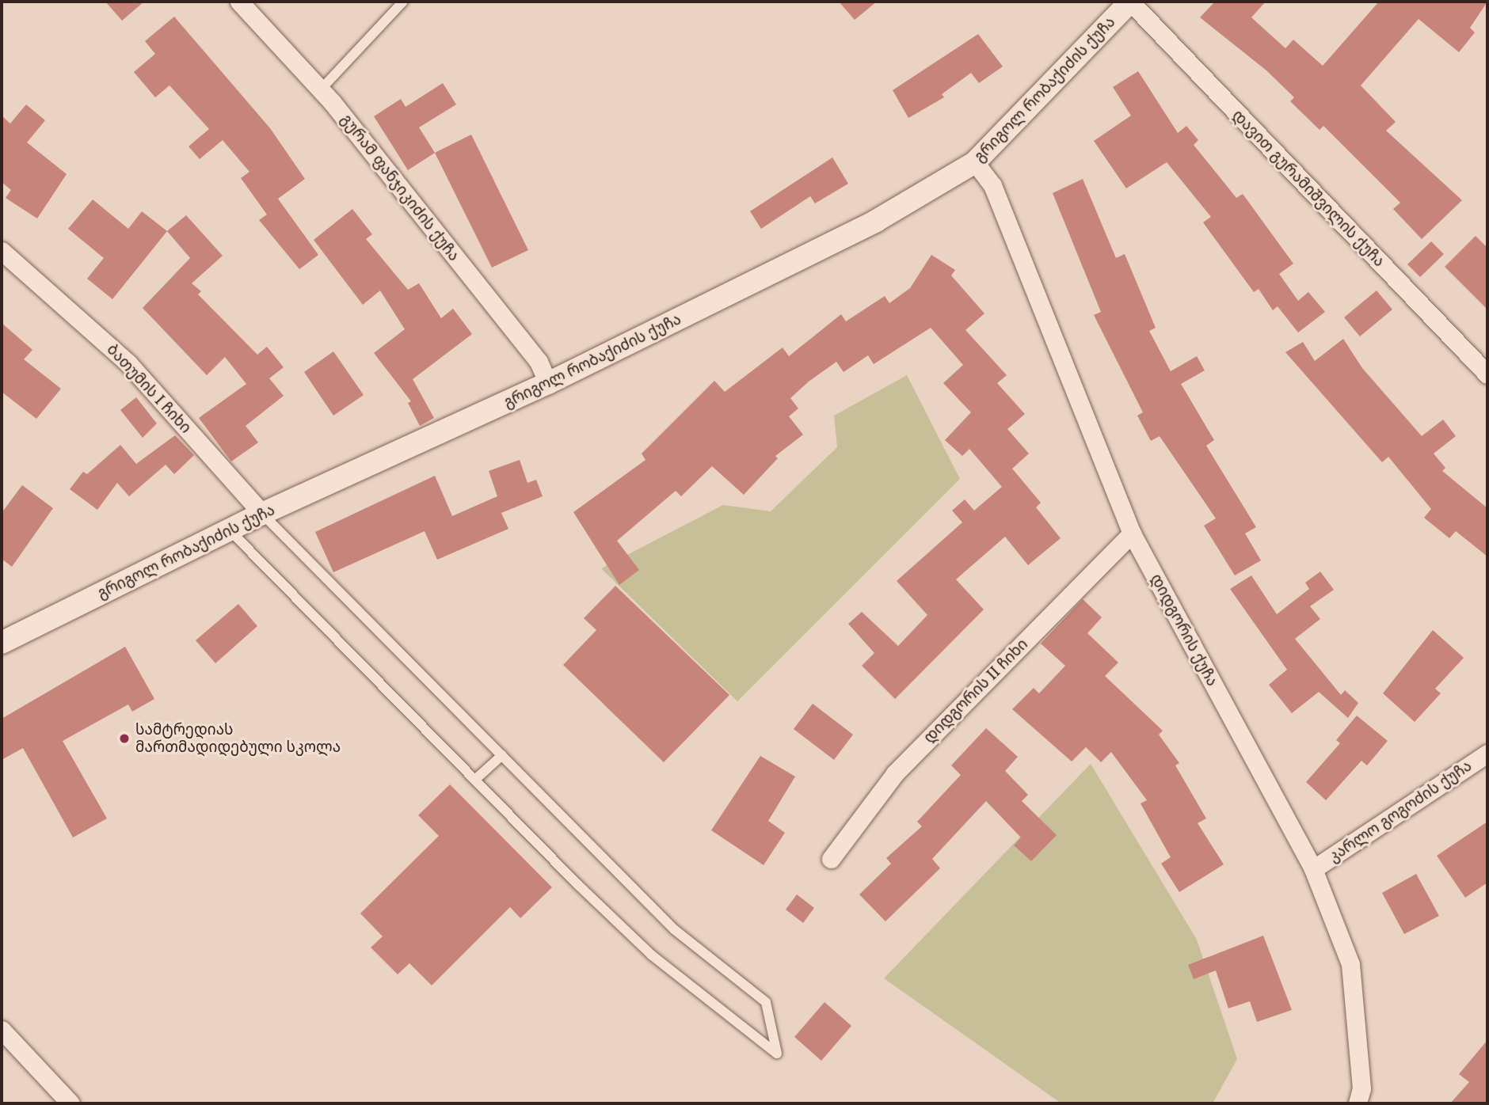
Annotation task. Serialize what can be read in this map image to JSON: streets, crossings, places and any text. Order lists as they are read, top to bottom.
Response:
{
  "streets": {
    "street": [
      "გრიგოლ რობაქიძის ქუჩა",
      "გურამ ფანჯიკიძის ქუჩა",
      "დავით გურამიშვილის ქუჩა",
      "ბათუმის I ჩიხი",
      "დიდგორის ქუჩა",
      "დიდგორის II ჩიხი",
      "კარლო გოგოძის ქუჩა"
    ]
  },
  "crossings": [
    ["გრიგოლ რობაქიძის ქუჩა", "გურამ ფანჯიკიძის ქუჩა"],
    ["გრიგოლ რობაქიძის ქუჩა", "დავით გურამიშვილის ქუჩა"],
    ["გრიგოლ რობაქიძის ქუჩა", "ბათუმის I ჩიხი"],
    ["გრიგოლ რობაქიძის ქუჩა", "დიდგორის ქუჩა"],
    ["დიდგორის ქუჩა", "დიდგორის II ჩიხი"],
    ["დიდგორის ქუჩა", "კარლო გოგოძის ქუჩა"]
  ],
  "places": ["სამტრედიას მართმადიდებული სკოლა"]
}
